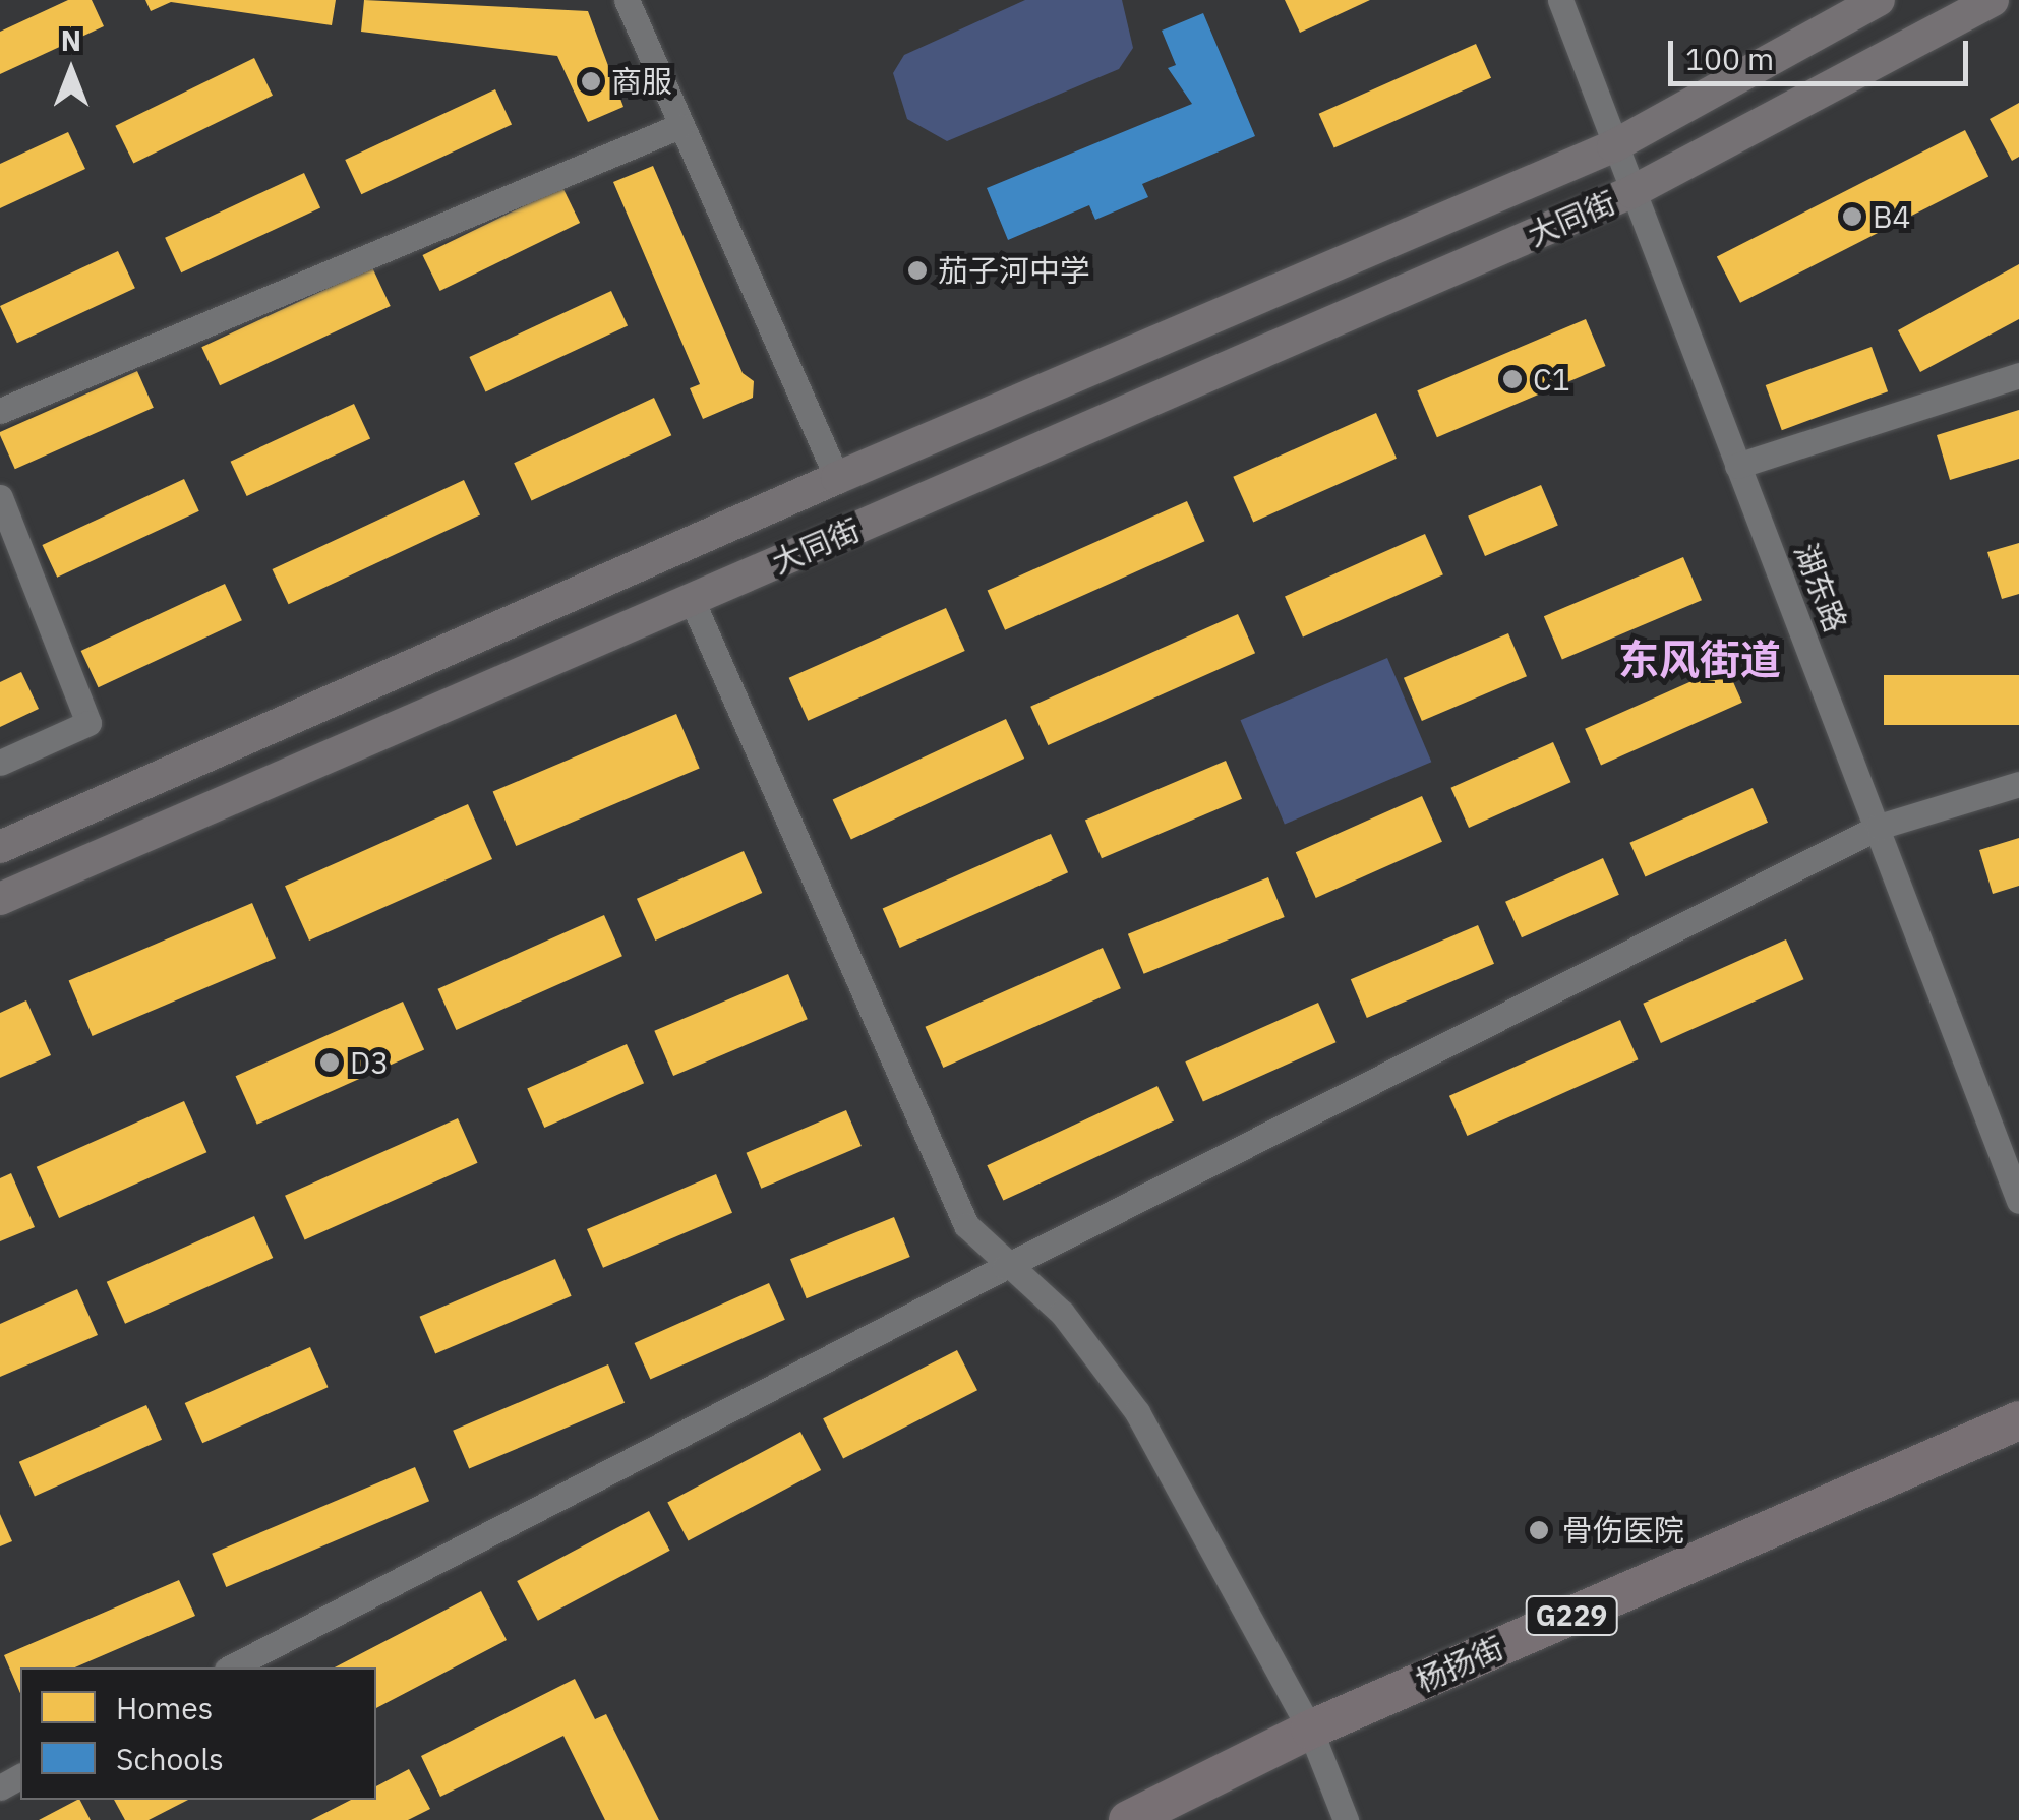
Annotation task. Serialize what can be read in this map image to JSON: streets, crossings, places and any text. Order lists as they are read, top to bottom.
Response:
{
  "streets": {
    "highway": ["G229", "杨扬街"],
    "main road": ["大同街"],
    "street": ["湖东路"]
  },
  "crossings": [
    ["大同街", "湖东路"]
  ],
  "districts": ["东风街道"],
  "places": [
    "商服",
    "B4",
    "茄子河中学",
    "C1",
    "D3",
    "骨伤医院"
  ],
  "legend": ["Homes", "Schools"],
  "scale_bar": "100 m",
  "north": "top"
}
